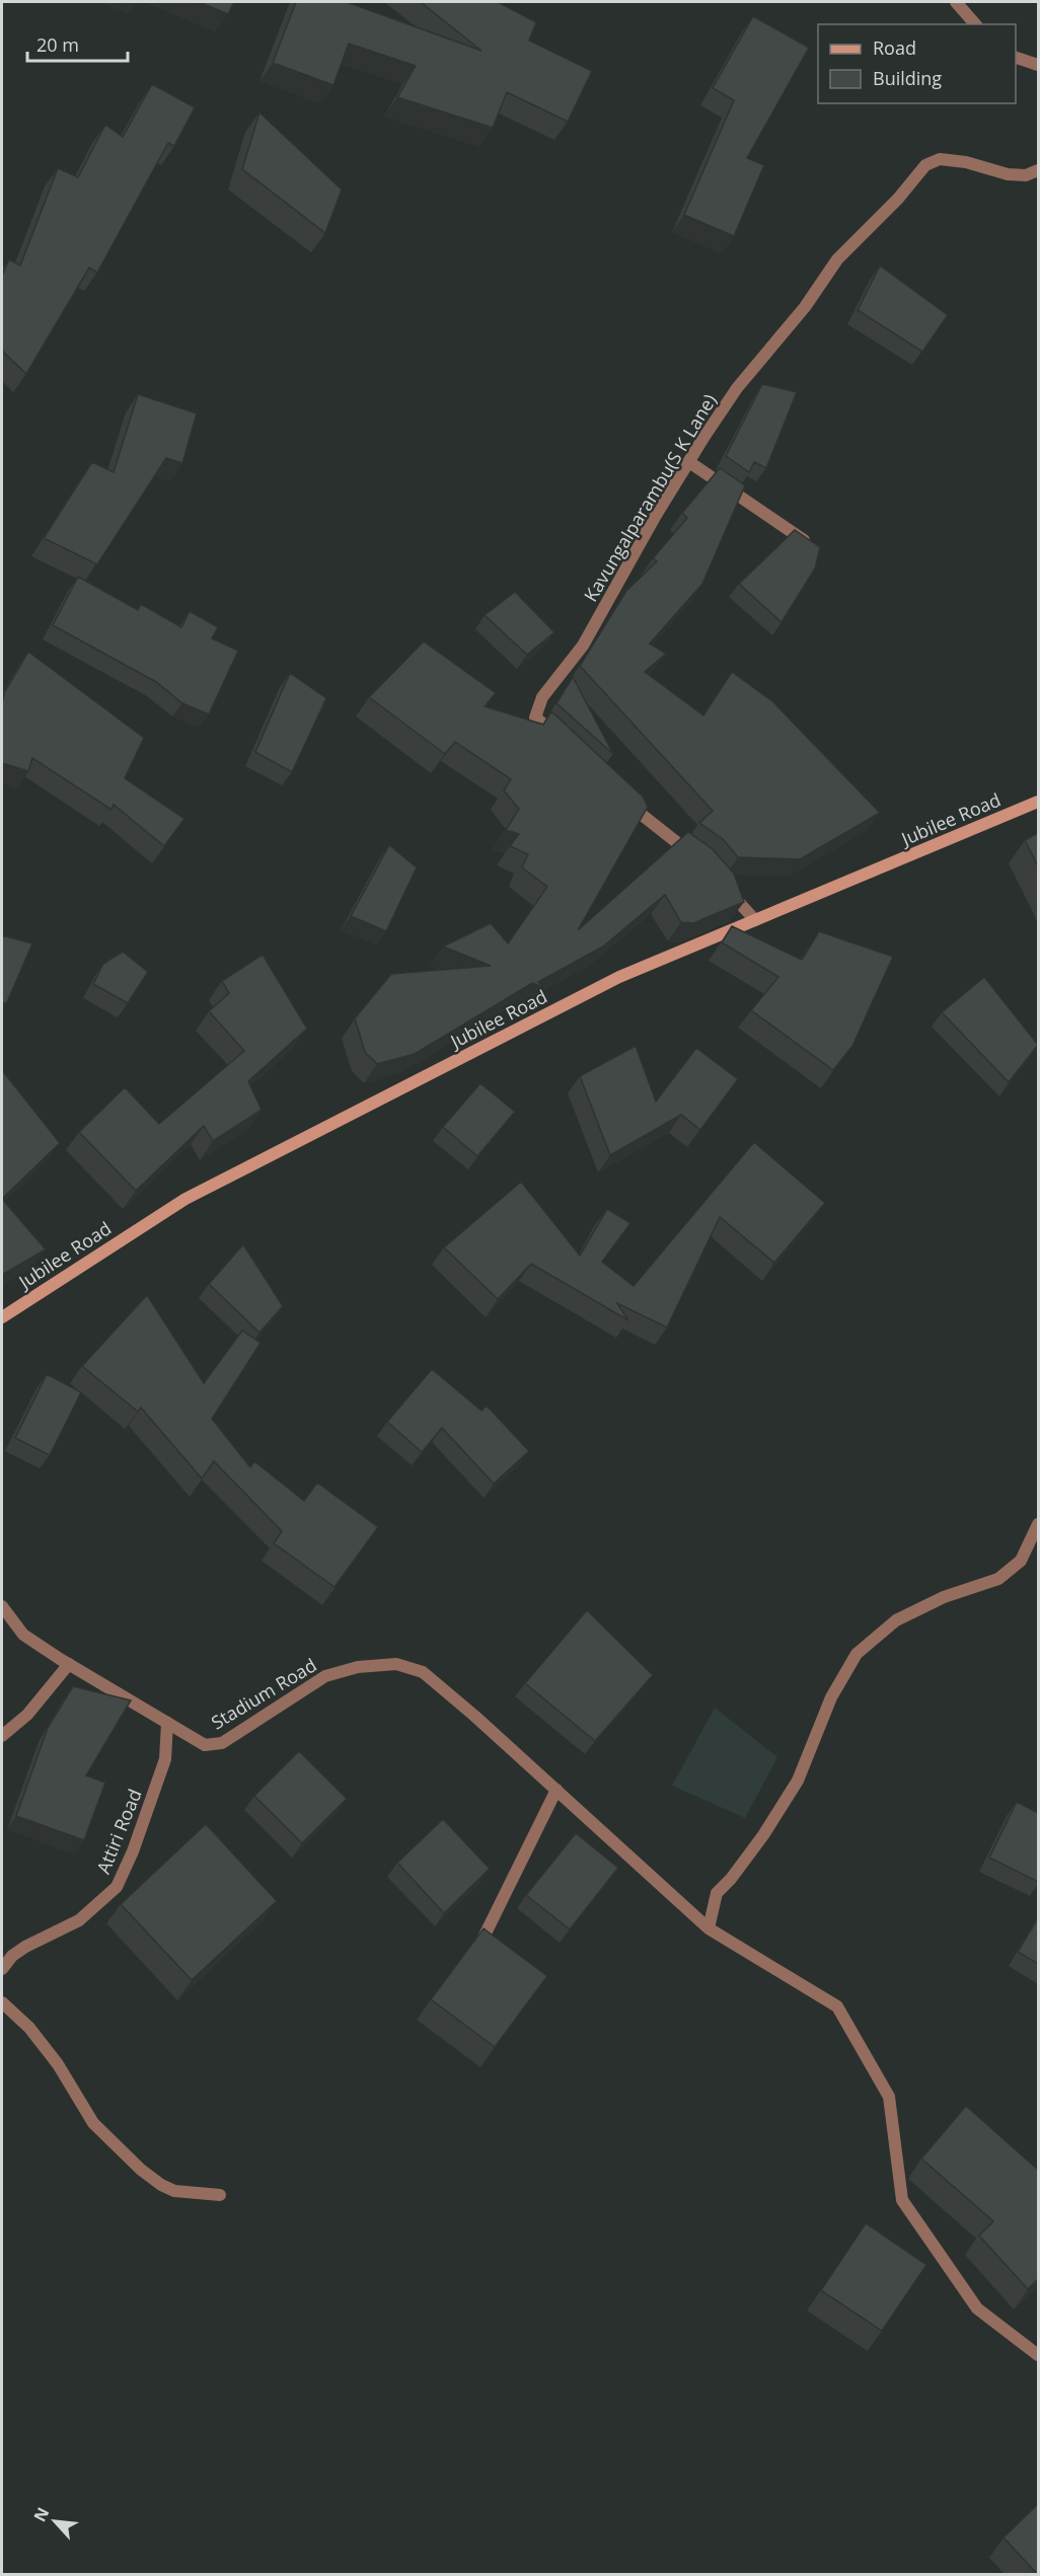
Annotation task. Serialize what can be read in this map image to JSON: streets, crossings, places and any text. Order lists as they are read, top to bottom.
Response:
{
  "streets": {
    "main road": ["Jubilee Road"],
    "street": ["Kavungalparambu(S K Lane)", "Stadium Road", "Attiri Road"]
  },
  "crossings": [
    ["Stadium Road", "Attiri Road"]
  ],
  "legend": ["Road", "Building"],
  "scale_bar": "20 m",
  "north": "top left"
}
